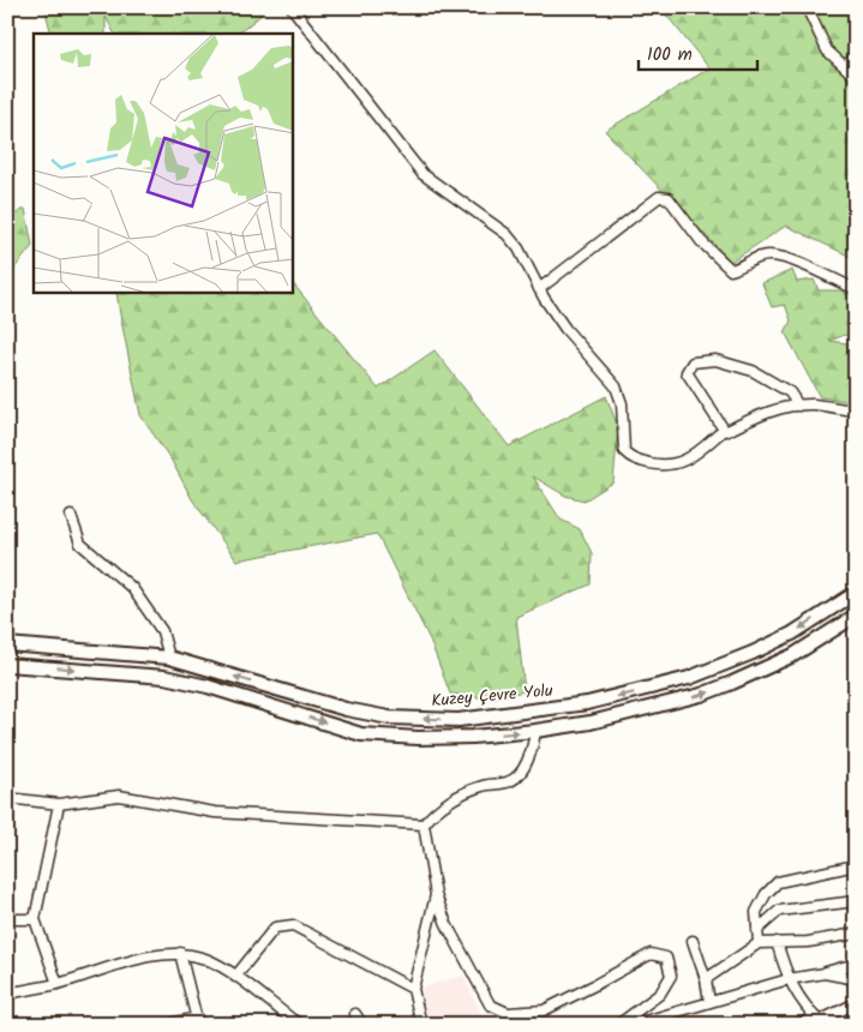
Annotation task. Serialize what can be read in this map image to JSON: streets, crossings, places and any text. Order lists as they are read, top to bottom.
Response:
{
  "streets": {
    "main road": ["Kuzey Çevre Yolu"]
  },
  "scale_bar": "100 m"
}
